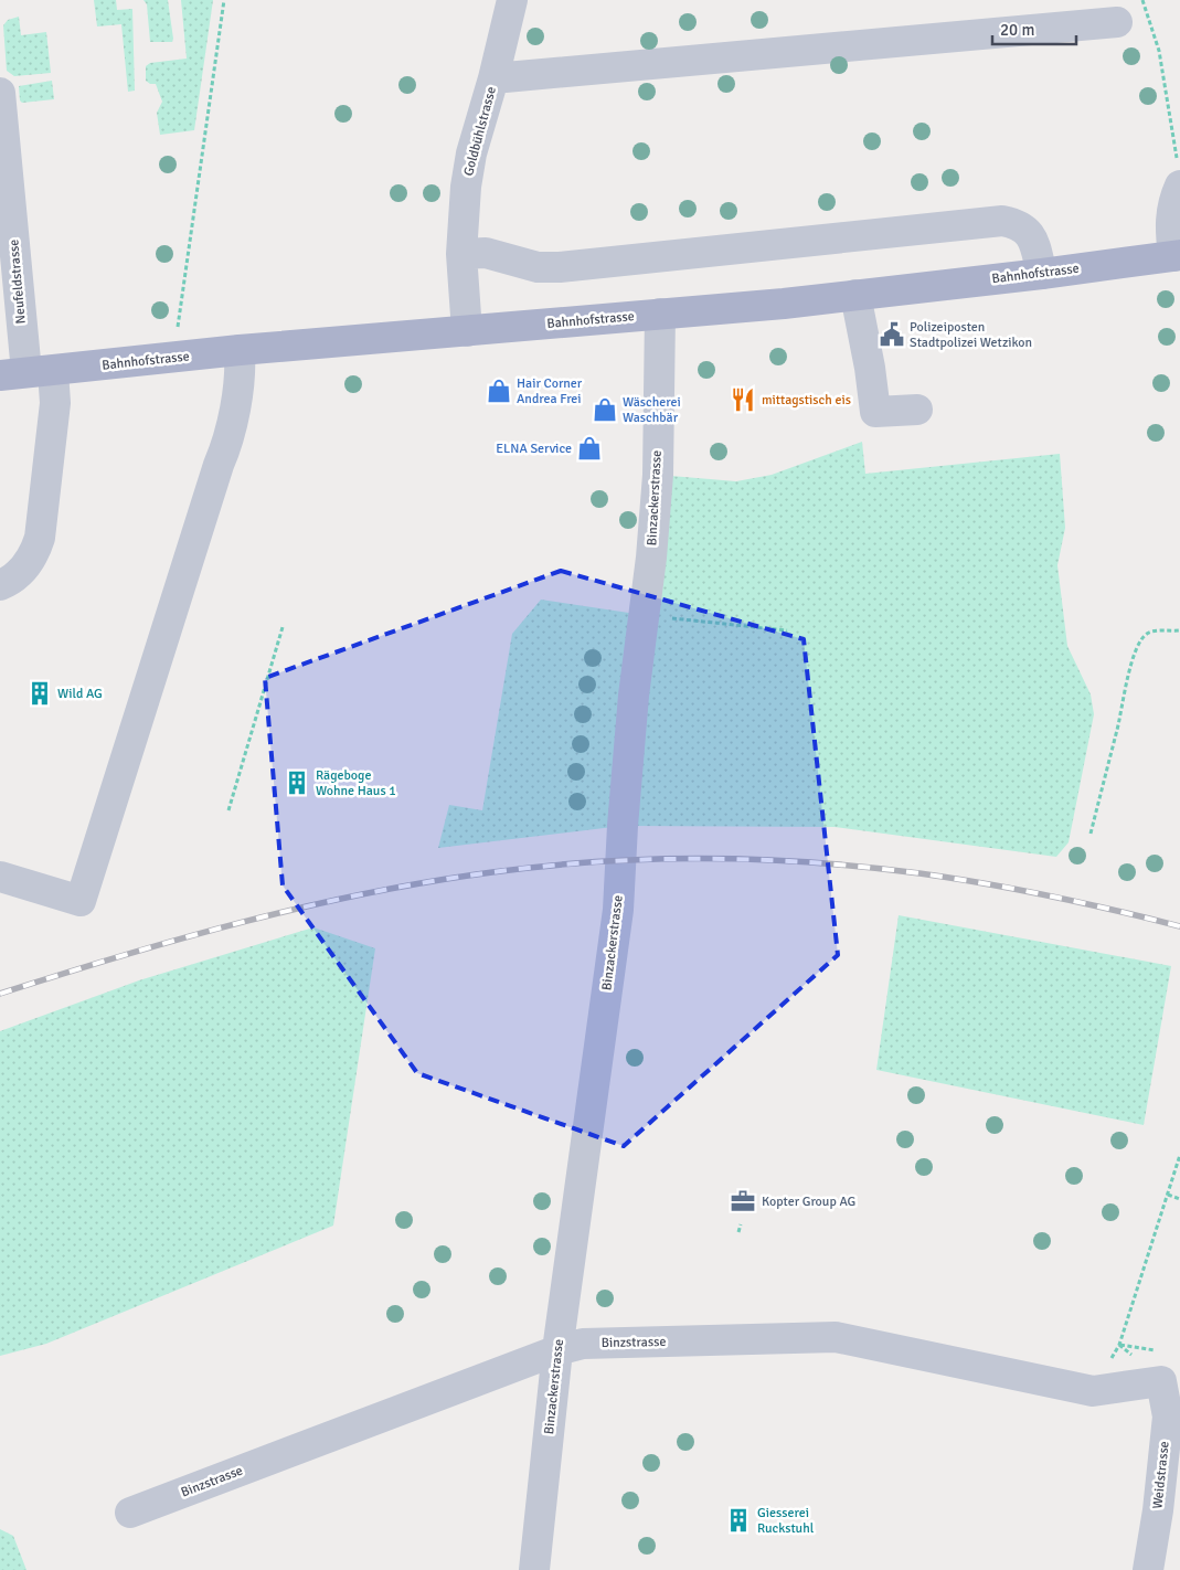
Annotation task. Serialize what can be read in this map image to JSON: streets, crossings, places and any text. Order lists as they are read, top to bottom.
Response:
{
  "streets": {
    "main road": ["Bahnhofstrasse"],
    "street": [
      "Goldbühlstrasse",
      "Neufeldstrasse",
      "Binzackerstrasse",
      "Binzstrasse",
      "Weidstrasse"
    ]
  },
  "crossings": [
    ["Goldbühlstrasse", "Bahnhofstrasse"],
    ["Bahnhofstrasse", "Neufeldstrasse"],
    ["Bahnhofstrasse", "Binzackerstrasse"],
    ["Binzackerstrasse", "Binzstrasse"],
    ["Binzstrasse", "Weidstrasse"]
  ],
  "places": {
    "public building": ["Polizeiposten Stadtpolizei Wetzikon"],
    "shop": ["Hair Corner Andrea Frei", "Wäscherei Waschbär", "ELNA Service"],
    "restaurant": ["mittagstisch eis"],
    "building": ["Wild AG", "Rägeboge Wohne Haus 1", "Giesserei Ruckstuhl"],
    "office": ["Kopter Group AG"]
  },
  "scale_bar": "20 m"
}
